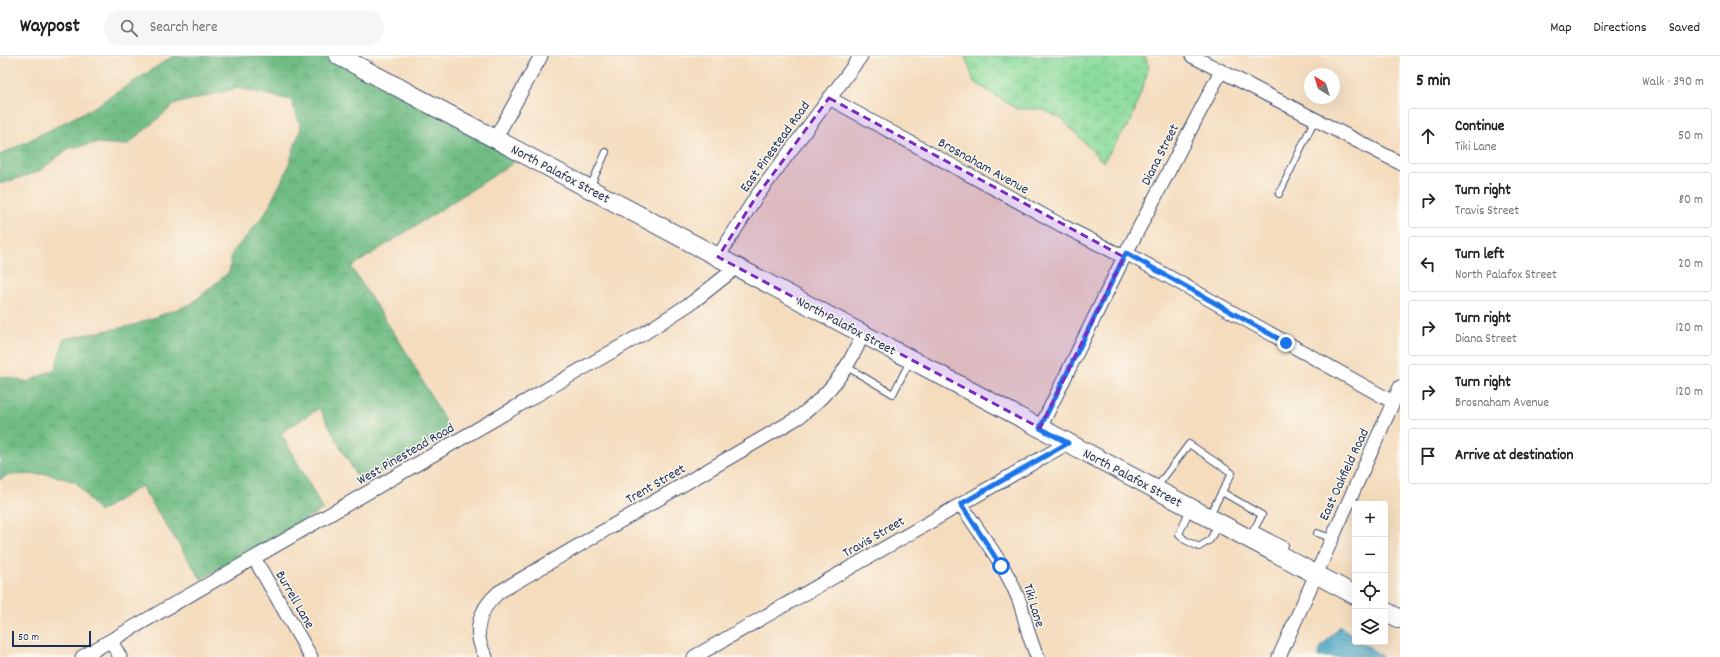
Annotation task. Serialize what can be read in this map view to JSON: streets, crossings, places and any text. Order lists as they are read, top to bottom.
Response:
{
  "streets": {
    "main road": ["North Palafox Street"],
    "street": [
      "East Pinestead Road",
      "Diana Street",
      "Brosnaham Avenue",
      "West Pinestead Road",
      "East Oakfield Road",
      "Trent Street",
      "Travis Street",
      "Burrell Lane",
      "Tiki Lane"
    ]
  },
  "crossings": [
    ["East Pinestead Road", "Brosnaham Avenue"],
    ["East Pinestead Road", "North Palafox Street"],
    ["Diana Street", "Brosnaham Avenue"],
    ["Diana Street", "North Palafox Street"],
    ["Brosnaham Avenue", "East Oakfield Road"],
    ["North Palafox Street", "West Pinestead Road"],
    ["North Palafox Street", "East Oakfield Road"],
    ["North Palafox Street", "Trent Street"],
    ["North Palafox Street", "Travis Street"],
    ["West Pinestead Road", "Burrell Lane"],
    ["Travis Street", "Tiki Lane"]
  ],
  "scale_bar": "50 m",
  "north": "top left",
  "page": {
    "header": "Waypost",
    "search": "Search here",
    "nav": ["Map", "Directions", "Saved"],
    "heading": ["5 min", "Walk · 390 m"],
    "list": [
      ["Continue", "Tiki Lane", "50 m"],
      ["Turn right", "Travis Street", "80 m"],
      ["Turn left", "North Palafox Street", "20 m"],
      ["Turn right", "Diana Street", "120 m"],
      ["Turn right", "Brosnaham Avenue", "120 m"],
      "Arrive at destination"
    ],
    "map_buttons": ["+", "−"],
    "scale": "50 m"
  }
}
